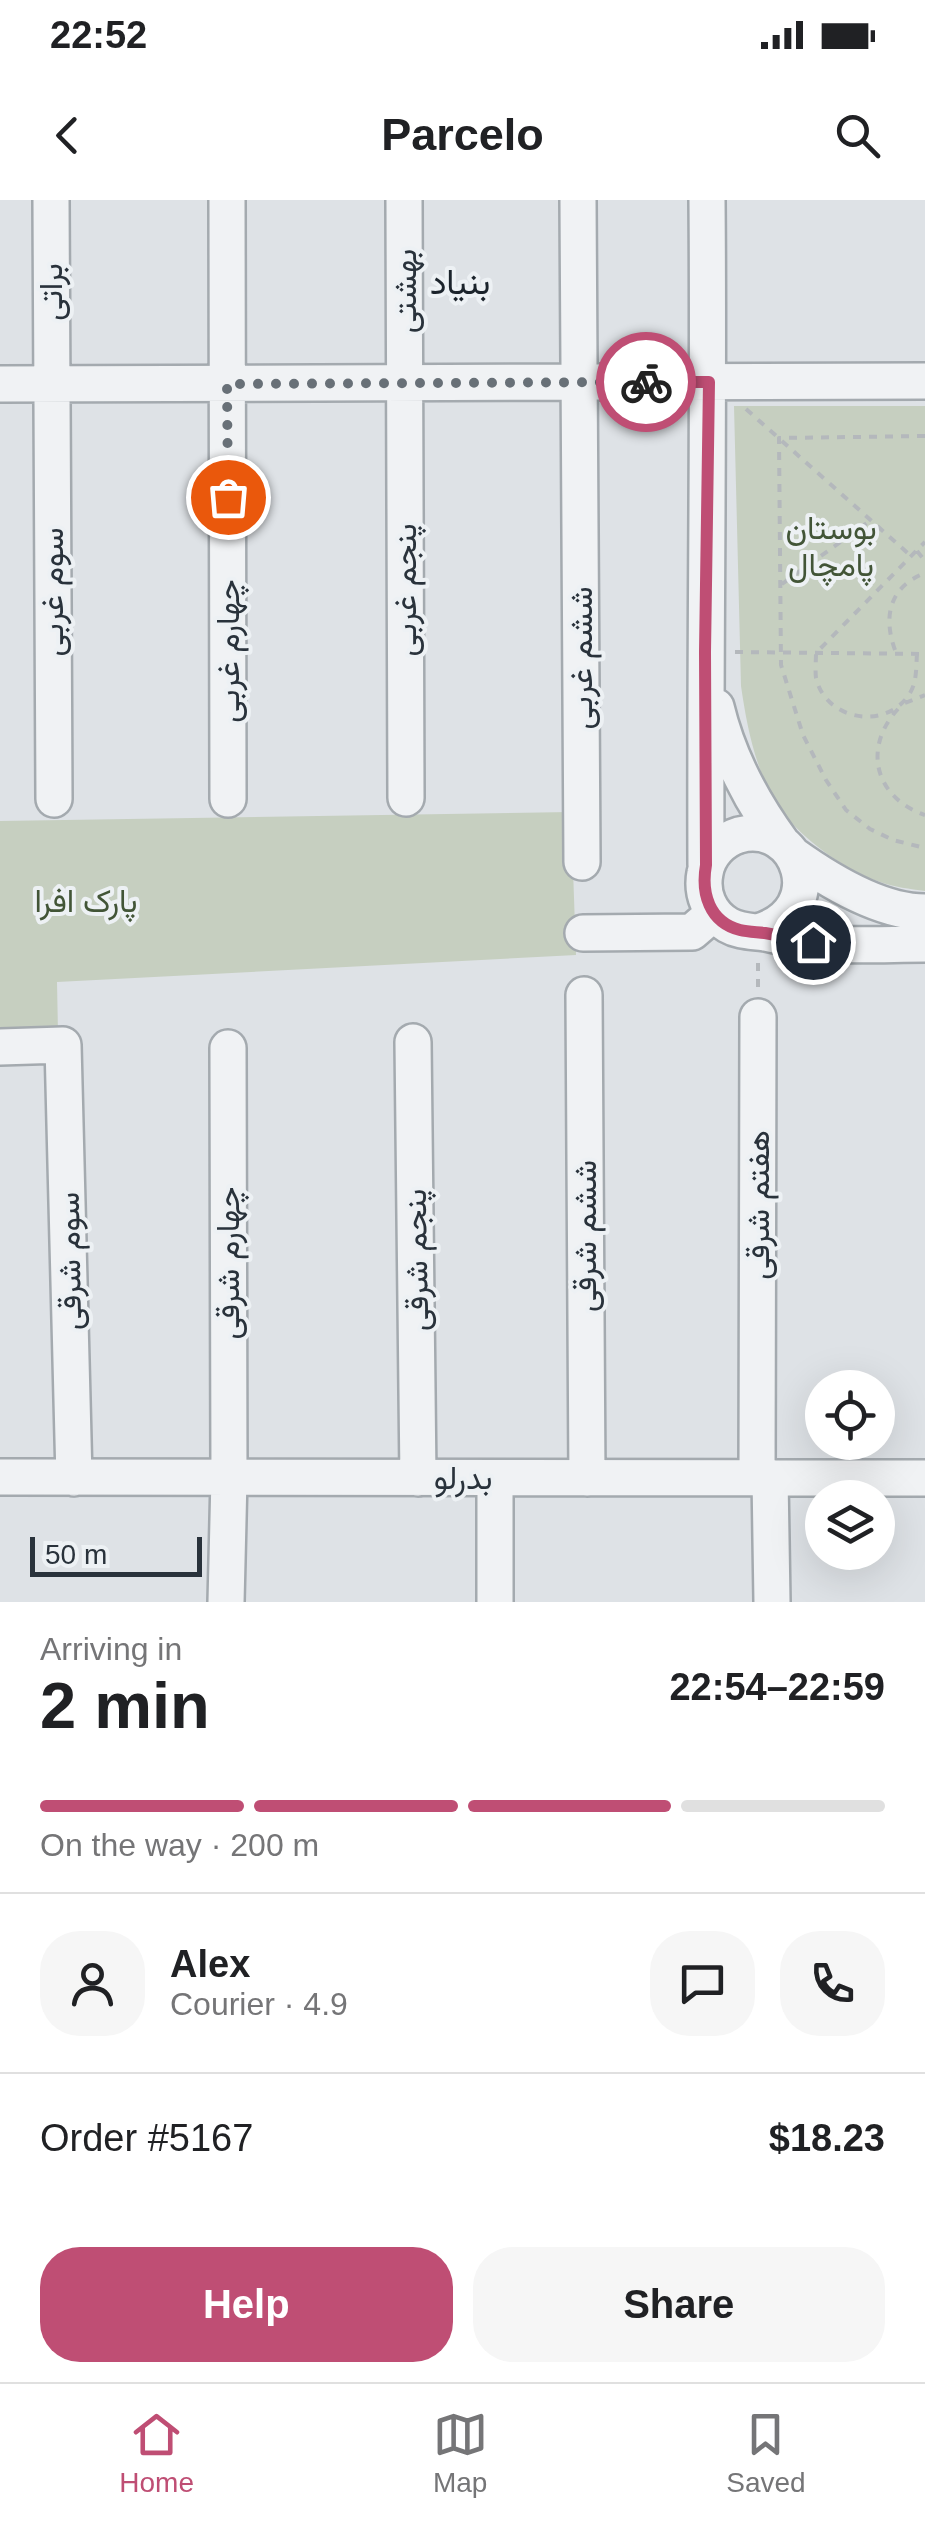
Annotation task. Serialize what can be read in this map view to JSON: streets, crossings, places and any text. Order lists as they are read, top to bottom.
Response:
{
  "streets": {
    "street": [
      "بهشتی",
      "براتی",
      "پنجم غربی",
      "سوم غربی",
      "چهارم غربی",
      "ششم غربی",
      "هفتم شرقی",
      "ششم شرقی",
      "پنجم شرقی",
      "سوم شرقی",
      "چهارم شرقی",
      "بدرلو"
    ]
  },
  "crossings": [
    ["بهشتی", "پنجم غربی"],
    ["براتی", "سوم غربی"],
    ["هفتم شرقی", "بدرلو"],
    ["ششم شرقی", "بدرلو"],
    ["پنجم شرقی", "بدرلو"],
    ["سوم شرقی", "بدرلو"],
    ["چهارم شرقی", "بدرلو"]
  ],
  "districts": ["بنیاد"],
  "parks": ["بوستان پامچال", "پارک افرا"],
  "scale_bar": "50 m",
  "page": {
    "status": "22:52",
    "header": "Parcelo",
    "scale": "50 m",
    "heading": ["2 min", "Arriving in", "22:54–22:59"],
    "panel": [
      "Alex",
      "Courier · 4.9",
      "Order #5167",
      "$18.23"
    ],
    "bar": "On the way · 200 m",
    "buttons": ["Help", "Share"],
    "tabs": ["Home", "Map", "Saved"]
  }
}
